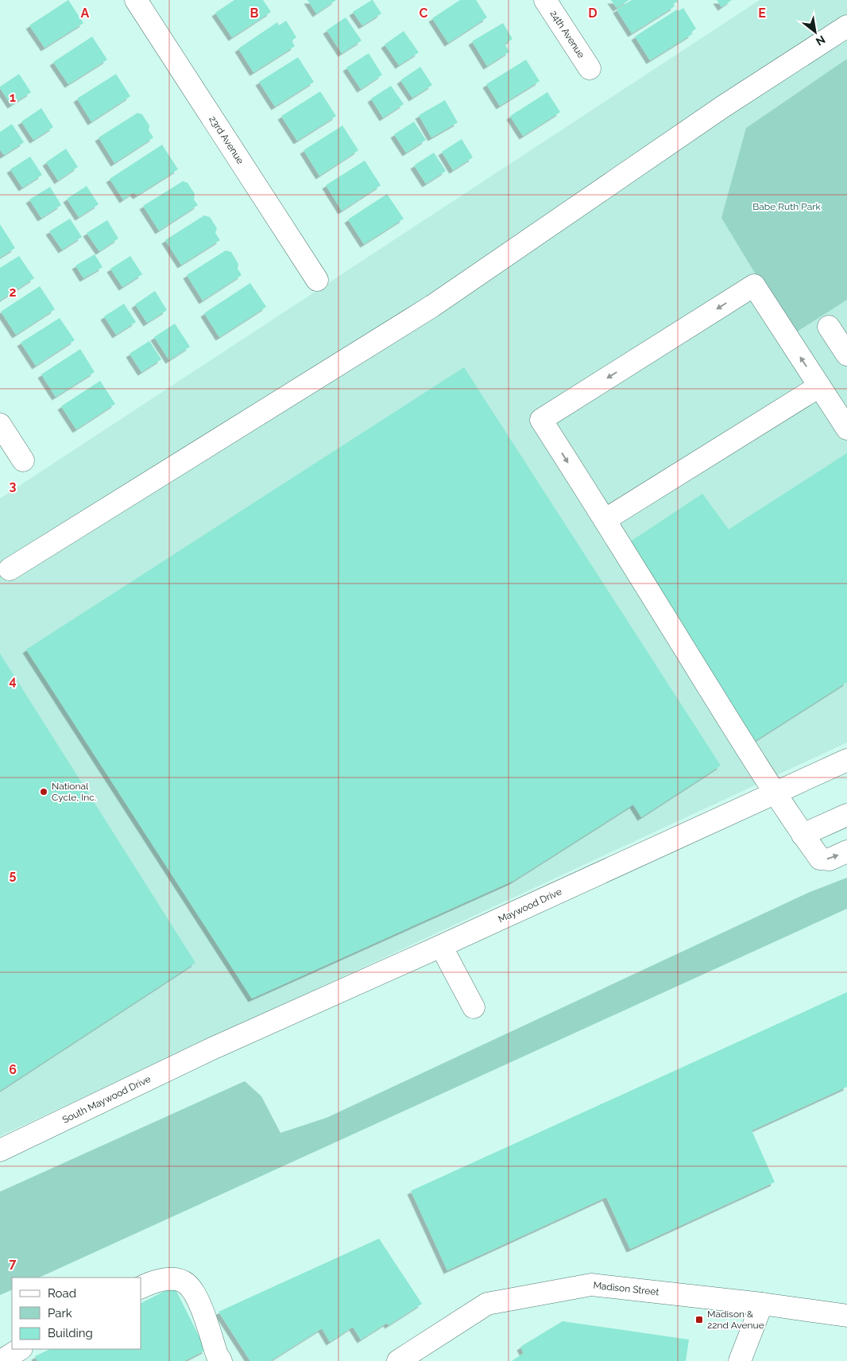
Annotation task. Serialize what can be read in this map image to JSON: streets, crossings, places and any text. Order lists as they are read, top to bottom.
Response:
{
  "streets": {
    "street": [
      "24th Avenue",
      "23rd Avenue",
      "Maywood Drive",
      "South Maywood Drive",
      "Madison Street"
    ]
  },
  "crossings": [
    ["Maywood Drive", "South Maywood Drive"]
  ],
  "parks": ["Babe Ruth Park"],
  "places": {
    "other": ["National Cycle, Inc."],
    "transit": ["Madison & 22nd Avenue"]
  },
  "legend": ["Road", "Park", "Building"],
  "north": "bottom right",
  "grid": {
    "columns": [
      "A",
      "B",
      "C",
      "D",
      "E"
    ],
    "rows": [
      "1",
      "2",
      "3",
      "4",
      "5",
      "6",
      "7"
    ]
  }
}
